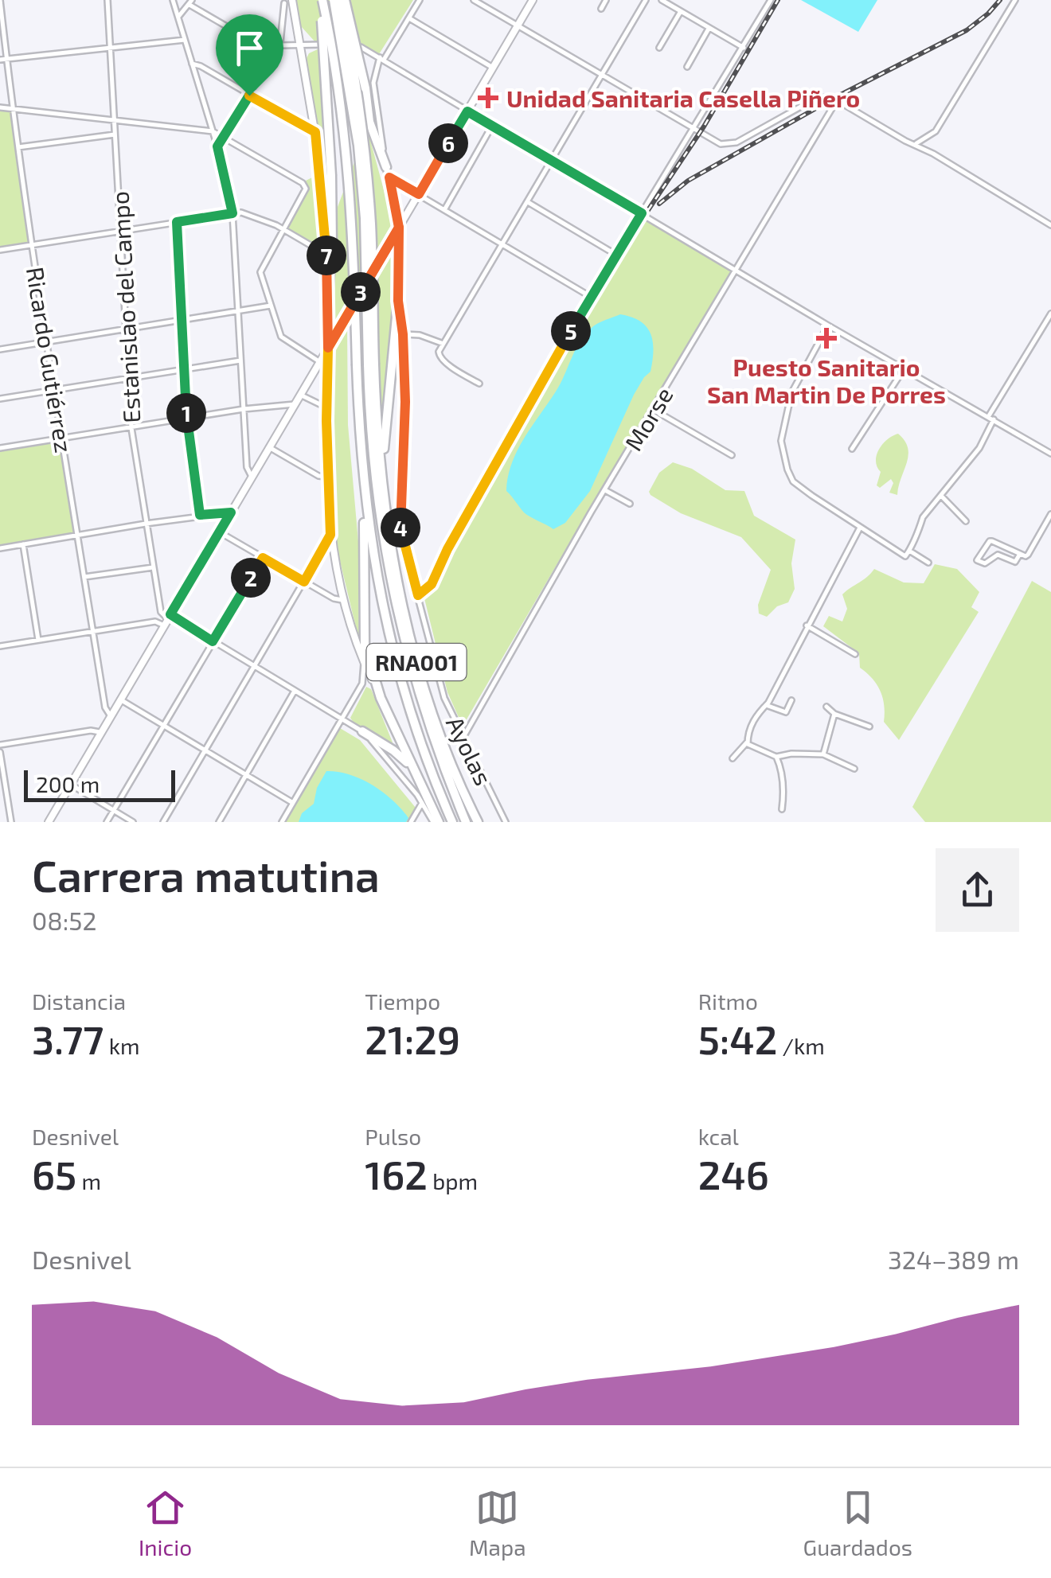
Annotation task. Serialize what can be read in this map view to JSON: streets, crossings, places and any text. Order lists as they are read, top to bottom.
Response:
{
  "streets": {
    "highway": ["RNA001"],
    "street": [
      "Estanislao del Campo",
      "Ricardo Gutiérrez",
      "Morse",
      "Ayolas"
    ]
  },
  "crossings": [
    ["Morse", "Ayolas"]
  ],
  "places": {
    "health": ["Unidad Sanitaria Casella Piñero", "Puesto Sanitario San Martin De Porres"]
  },
  "scale_bar": "200 m",
  "page": {
    "pins": [
      "6",
      "7",
      "3",
      "5",
      "1",
      "4",
      "2"
    ],
    "scale": "200 m",
    "heading": ["Carrera matutina", "08:52"],
    "stats": [
      ["Distancia", "3.77 km"],
      ["Tiempo", "21:29"],
      ["Ritmo", "5:42 /km"],
      ["Desnivel", "65 m"],
      ["Pulso", "162 bpm"],
      ["kcal", "246"]
    ],
    "chart": ["Desnivel", "324–389 m"],
    "tabs": ["Inicio", "Mapa", "Guardados"]
  }
}
